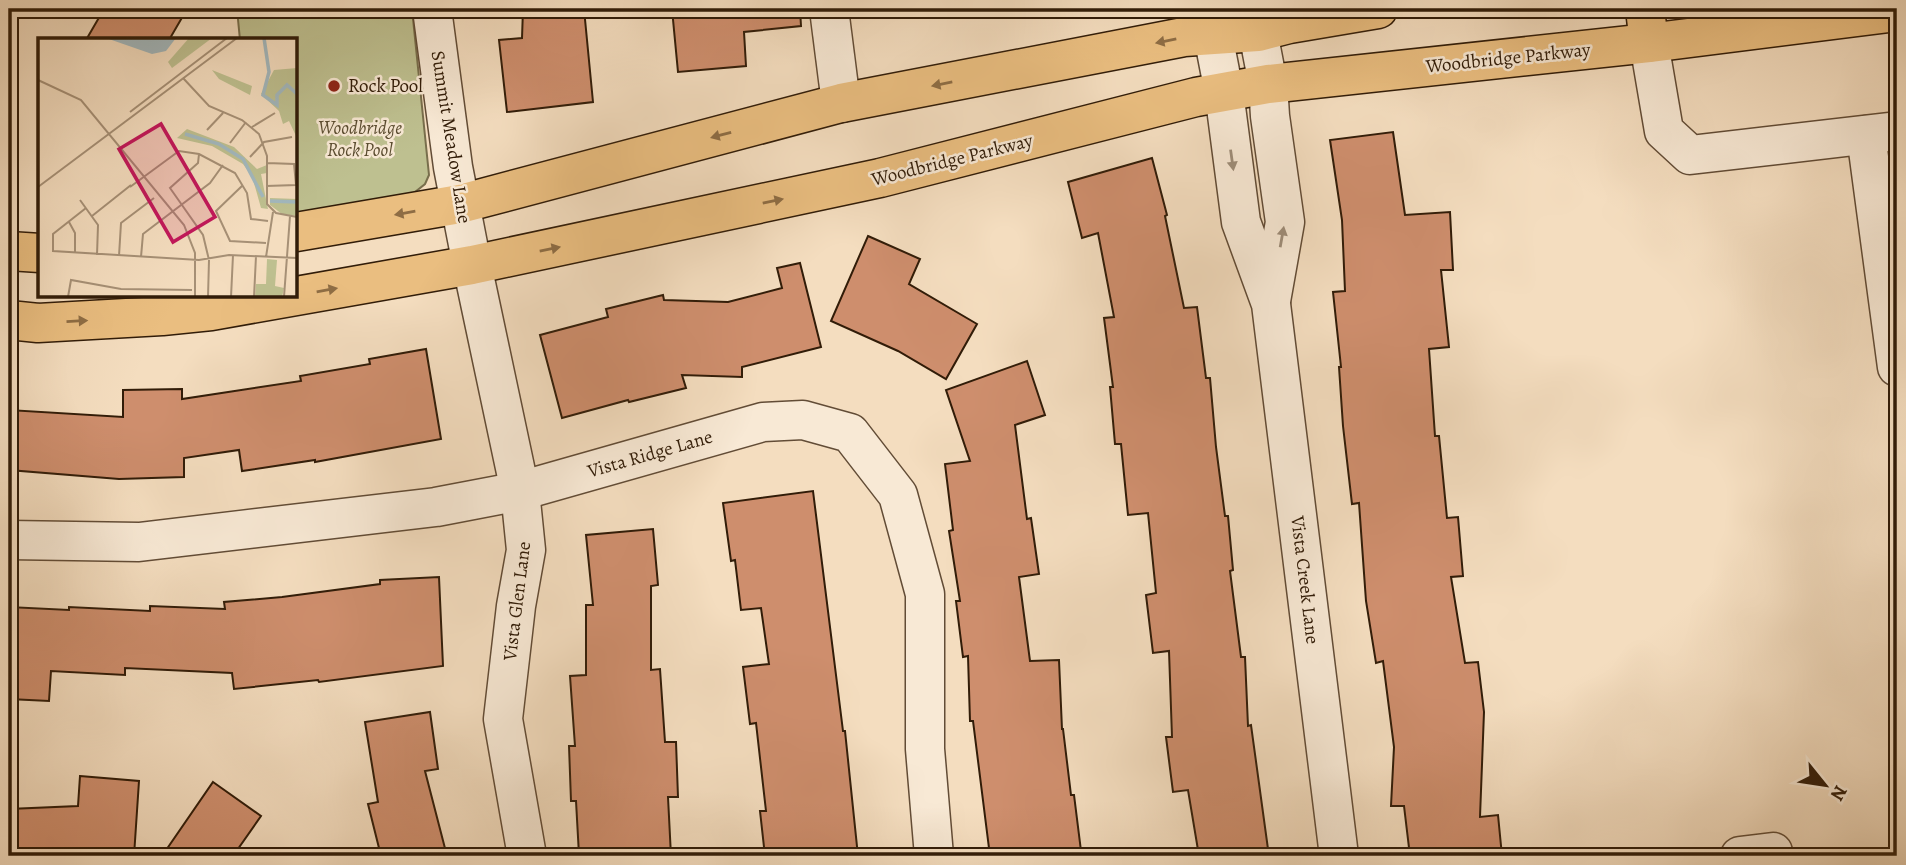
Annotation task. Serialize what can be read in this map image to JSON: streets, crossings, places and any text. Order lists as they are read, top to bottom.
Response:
{
  "streets": {
    "main road": ["Woodbridge Parkway"],
    "street": [
      "Summit Meadow Lane",
      "Vista Ridge Lane",
      "Vista Creek Lane",
      "Vista Glen Lane"
    ]
  },
  "crossings": [
    ["Woodbridge Parkway", "Summit Meadow Lane"],
    ["Woodbridge Parkway", "Vista Creek Lane"],
    ["Woodbridge Parkway", "Vista Glen Lane"],
    ["Summit Meadow Lane", "Vista Glen Lane"],
    ["Vista Ridge Lane", "Vista Glen Lane"]
  ],
  "parks": ["Woodbridge Rock Pool"],
  "places": ["Rock Pool"],
  "north": "bottom right"
}
